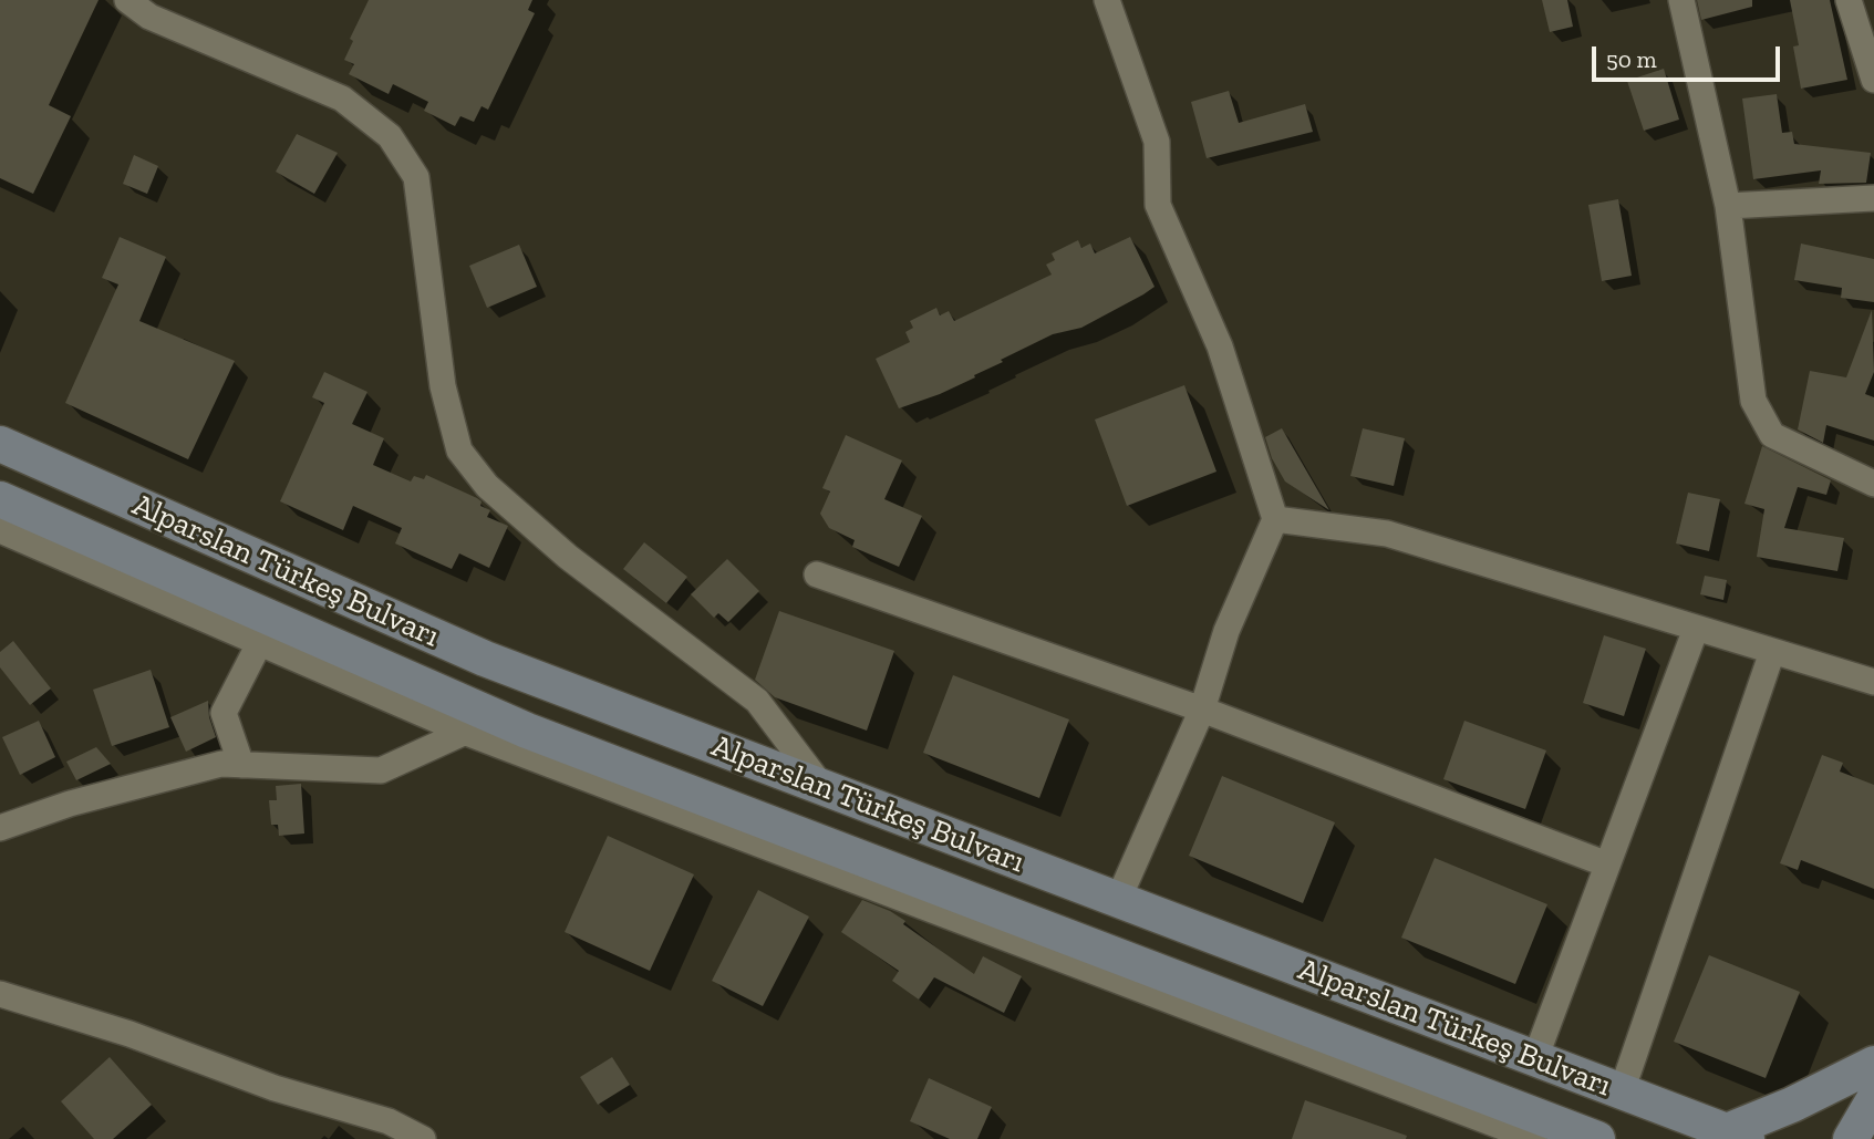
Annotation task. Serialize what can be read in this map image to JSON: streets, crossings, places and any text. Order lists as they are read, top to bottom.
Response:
{
  "streets": {
    "main road": ["Alparslan Türkeş Bulvarı"]
  },
  "scale_bar": "50 m"
}
